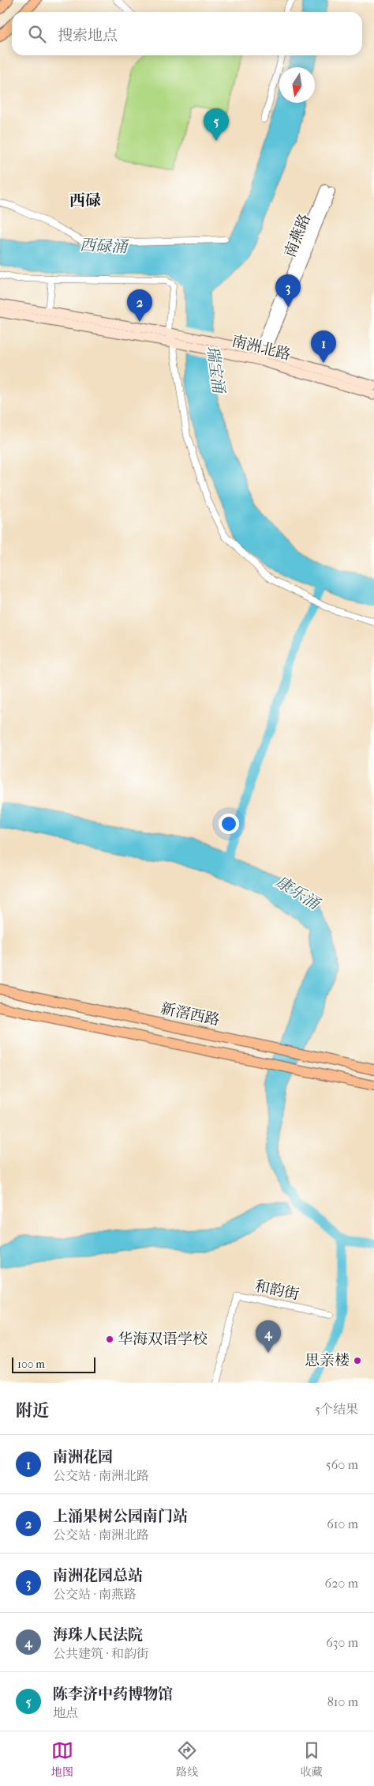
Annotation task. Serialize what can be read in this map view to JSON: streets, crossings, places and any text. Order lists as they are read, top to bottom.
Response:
{
  "streets": {
    "highway": ["新滘西路"],
    "main road": ["南洲北路"],
    "street": ["南燕路", "和韵街"]
  },
  "crossings": [
    ["南燕路", "南洲北路"]
  ],
  "districts": ["西碌"],
  "water": ["西碌涌", "瑞宝涌", "康乐涌"],
  "places": ["华海双语学校", "思亲楼"],
  "scale_bar": "100 m",
  "north": "bottom",
  "page": {
    "search": "搜索地点",
    "pins": [
      "5",
      "3",
      "2",
      "1",
      "4"
    ],
    "scale": "100 m",
    "heading": ["附近", "5个结果"],
    "list": [
      {
        "mark": "1",
        "name": "南洲花园",
        "note": "公交站 · 南洲北路",
        "value": "560 m"
      },
      {
        "mark": "2",
        "name": "上涌果树公园南门站",
        "note": "公交站 · 南洲北路",
        "value": "610 m"
      },
      {
        "mark": "3",
        "name": "南洲花园总站",
        "note": "公交站 · 南燕路",
        "value": "620 m"
      },
      {
        "mark": "4",
        "name": "海珠人民法院",
        "note": "公共建筑 · 和韵街",
        "value": "630 m"
      },
      {
        "mark": "5",
        "name": "陈李济中药博物馆",
        "note": "地点",
        "value": "810 m"
      }
    ],
    "nav": ["地图", "路线", "收藏"]
  }
}
